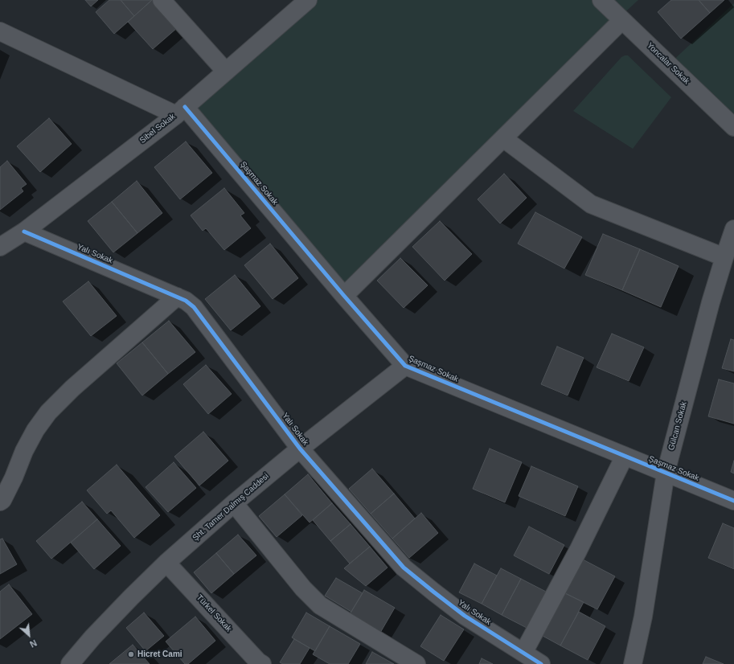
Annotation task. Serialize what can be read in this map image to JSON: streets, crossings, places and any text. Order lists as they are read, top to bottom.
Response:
{
  "streets": {
    "street": [
      "Yoncalar Sokak",
      "Sibel Sokak",
      "Şaşmaz Sokak",
      "Yalı Sokak",
      "Gülcan Sokak",
      "Şht. Tamer Dalmış Caddesi",
      "Türkel Sokak"
    ]
  },
  "crossings": [
    ["Sibel Sokak", "Şaşmaz Sokak"],
    ["Sibel Sokak", "Yalı Sokak"],
    ["Şaşmaz Sokak", "Gülcan Sokak"],
    ["Şaşmaz Sokak", "Şht. Tamer Dalmış Caddesi"],
    ["Yalı Sokak", "Şht. Tamer Dalmış Caddesi"],
    ["Şht. Tamer Dalmış Caddesi", "Türkel Sokak"]
  ],
  "places": ["Hicret Cami"],
  "north": "bottom right"
}
